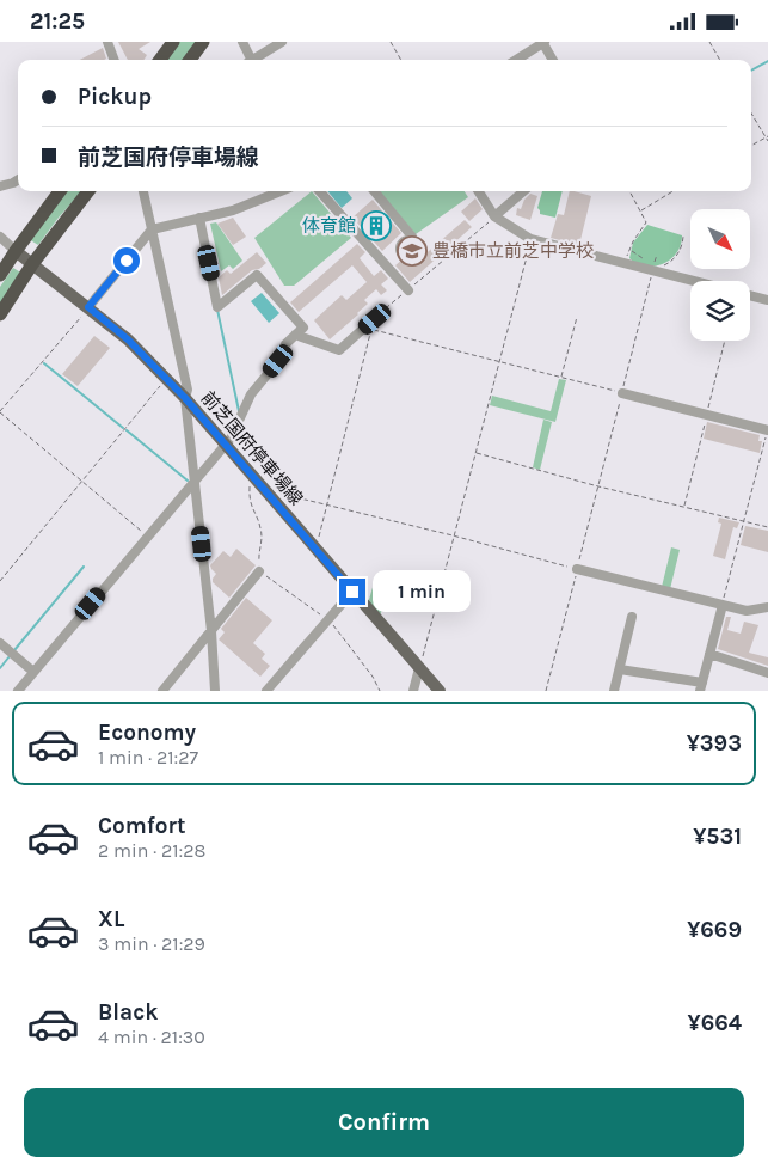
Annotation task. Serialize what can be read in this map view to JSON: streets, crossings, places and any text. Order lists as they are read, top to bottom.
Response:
{
  "streets": {
    "main road": ["前芝国府停車場線"]
  },
  "places": {
    "building": ["体育館"],
    "school or university": ["豊橋市立前芝中学校"]
  },
  "north": "bottom right",
  "page": {
    "status": "21:25",
    "banner": ["Pickup", "前芝国府停車場線"],
    "bubble": "1 min",
    "list": [
      {
        "name": "Economy",
        "note": "1 min · 21:27",
        "value": "¥393"
      },
      {
        "name": "Comfort",
        "note": "2 min · 21:28",
        "value": "¥531"
      },
      {
        "name": "XL",
        "note": "3 min · 21:29",
        "value": "¥669"
      },
      {
        "name": "Black",
        "note": "4 min · 21:30",
        "value": "¥664"
      }
    ],
    "buttons": "Confirm"
  }
}
